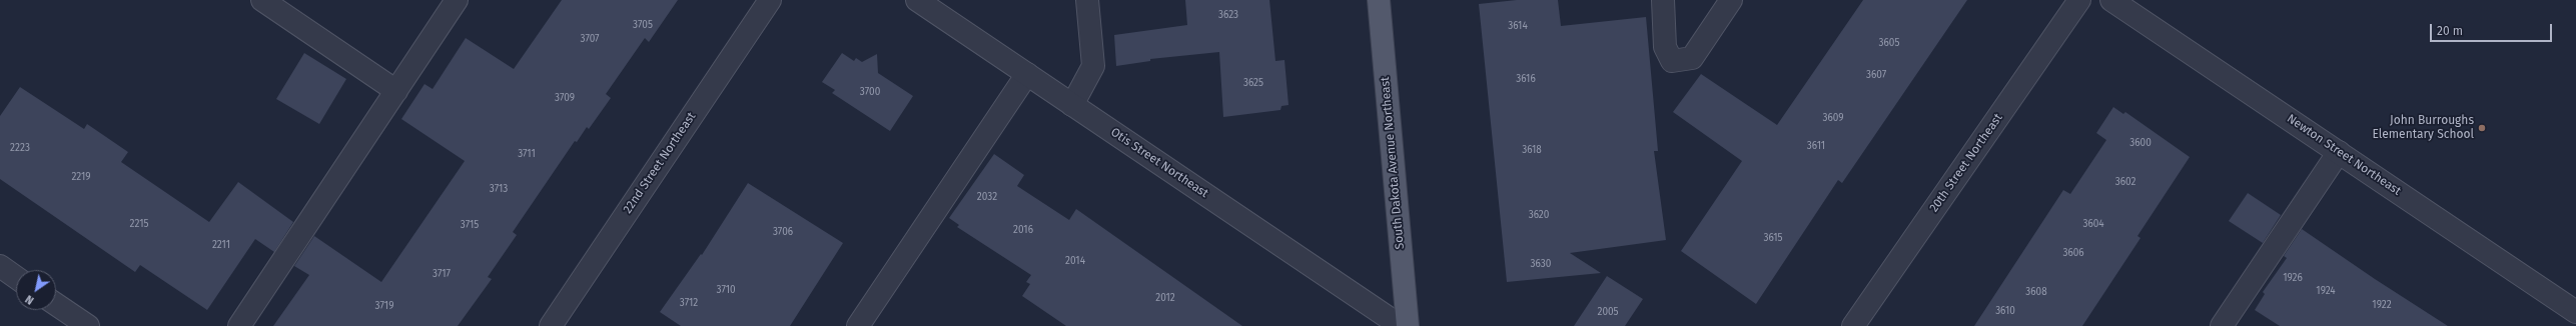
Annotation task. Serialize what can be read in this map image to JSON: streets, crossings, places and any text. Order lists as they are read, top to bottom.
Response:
{
  "streets": {
    "main road": ["South Dakota Avenue Northeast"],
    "street": [
      "Newton Street Northeast",
      "22nd Street Northeast",
      "Otis Street Northeast",
      "20th Street Northeast"
    ]
  },
  "places": ["John Burroughs Elementary School"],
  "house_numbers": [
    "3623",
    "3705",
    "3614",
    "3707",
    "3605",
    "3607",
    "3616",
    "3625",
    "3700",
    "3709",
    "3609",
    "3600",
    "3611",
    "2223",
    "3618",
    "3711",
    "2219",
    "3602",
    "3713",
    "2032",
    "3620",
    "2215",
    "3604",
    "3715",
    "2016",
    "3706",
    "3615",
    "2211",
    "3606",
    "2014",
    "3630",
    "3717",
    "1926",
    "3710",
    "1924",
    "3608",
    "2012",
    "3712",
    "1922",
    "3719",
    "3610",
    "2005"
  ],
  "scale_bar": "20 m",
  "north": "bottom left"
}
